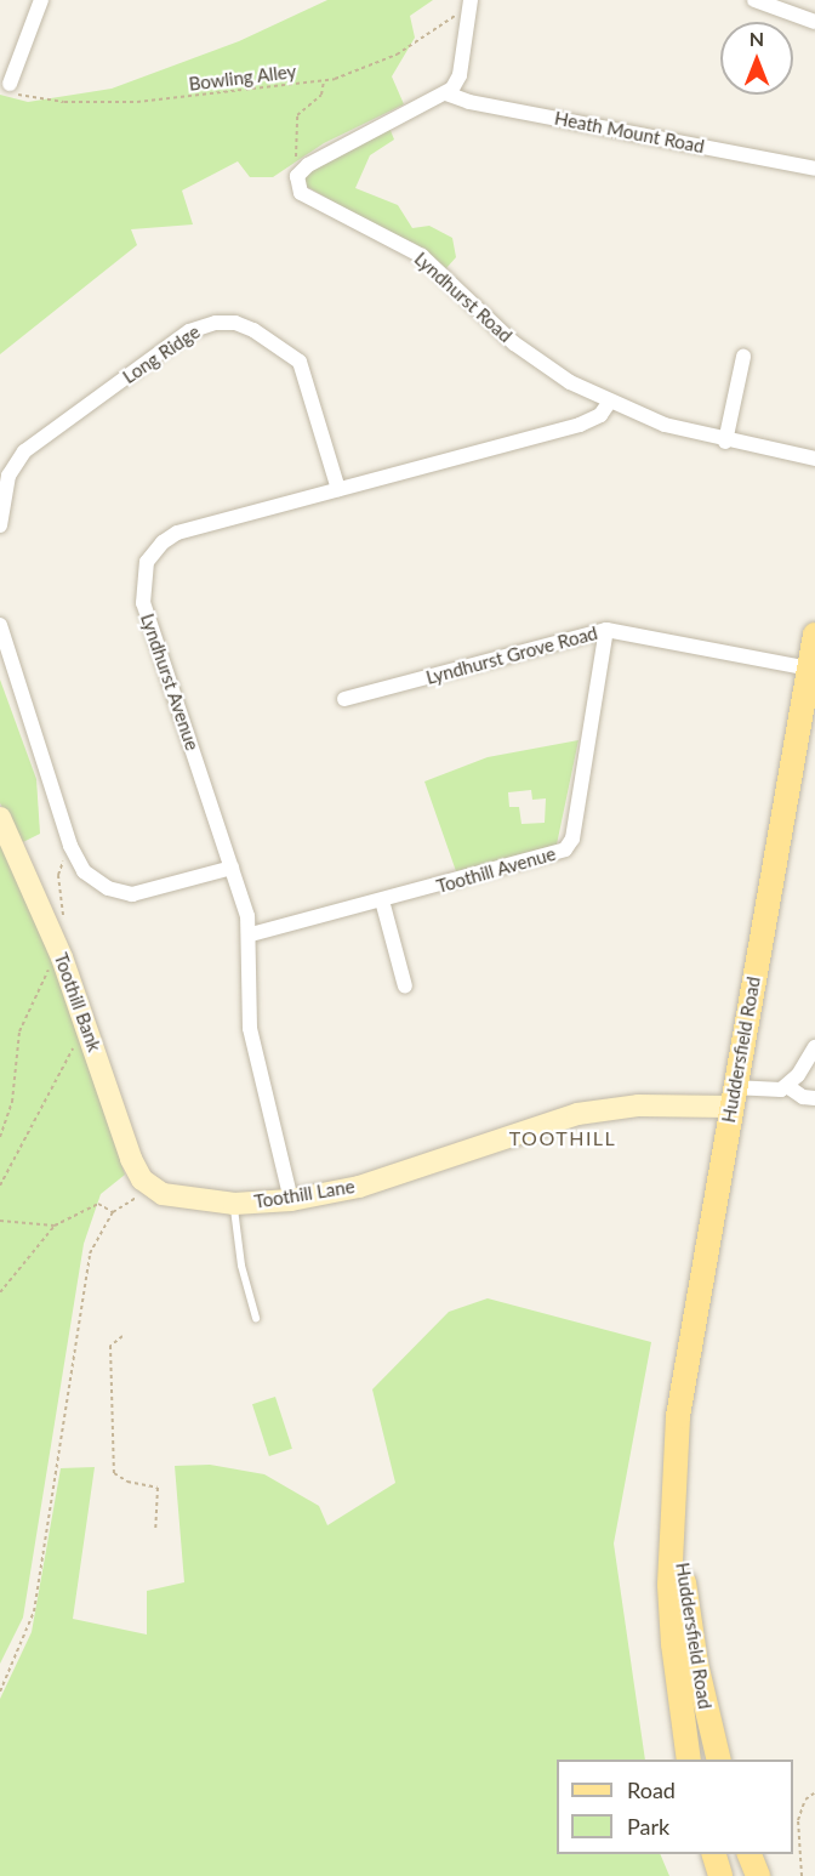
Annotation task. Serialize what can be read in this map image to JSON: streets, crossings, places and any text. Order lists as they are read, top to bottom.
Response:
{
  "streets": {
    "main road": ["Huddersfield Road"],
    "street": [
      "Heath Mount Road",
      "Lyndhurst Road",
      "Long Ridge",
      "Lyndhurst Grove Road",
      "Lyndhurst Avenue",
      "Toothill Avenue",
      "Toothill Bank",
      "Toothill Lane"
    ],
    "path": ["Bowling Alley"]
  },
  "crossings": [
    ["Lyndhurst Road", "Lyndhurst Avenue"],
    ["Long Ridge", "Lyndhurst Avenue"],
    ["Lyndhurst Grove Road", "Toothill Avenue"],
    ["Lyndhurst Grove Road", "Huddersfield Road"],
    ["Lyndhurst Avenue", "Toothill Avenue"],
    ["Lyndhurst Avenue", "Toothill Lane"],
    ["Toothill Bank", "Toothill Lane"],
    ["Huddersfield Road", "Toothill Lane"]
  ],
  "districts": ["TOOTHILL"],
  "legend": ["Road", "Park"],
  "north": "top"
}
